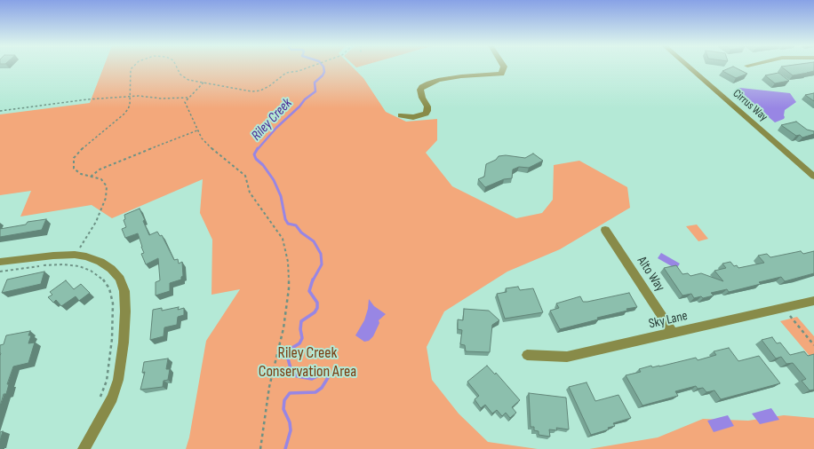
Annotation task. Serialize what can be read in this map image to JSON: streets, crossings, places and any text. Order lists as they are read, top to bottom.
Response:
{
  "streets": {
    "street": ["Cirrus Way", "Alto Way", "Sky Lane"]
  },
  "crossings": [
    ["Alto Way", "Sky Lane"]
  ],
  "water": ["Riley Creek"],
  "parks": ["Riley Creek Conservation Area"]
}
